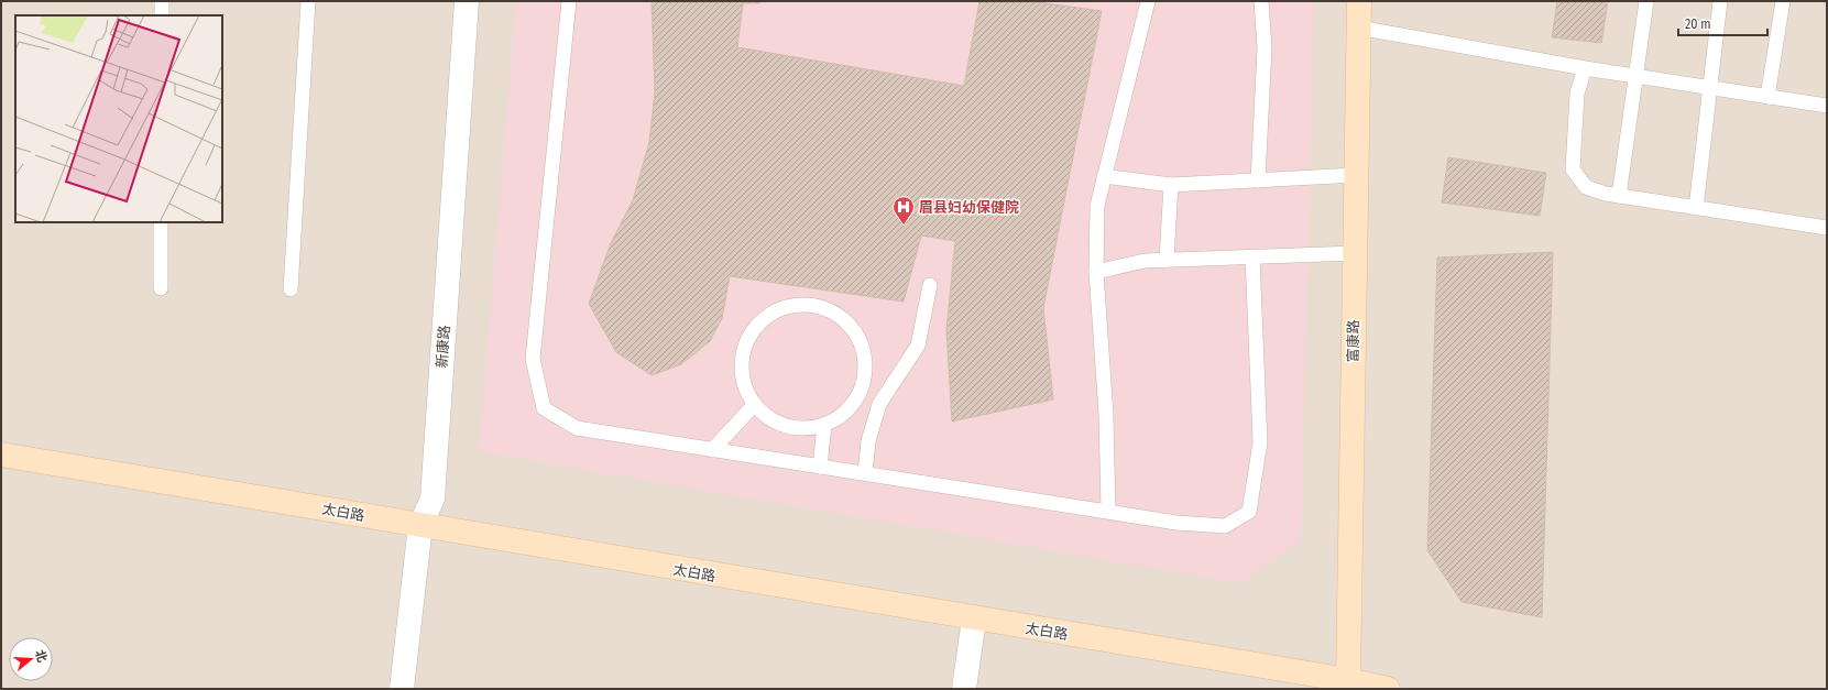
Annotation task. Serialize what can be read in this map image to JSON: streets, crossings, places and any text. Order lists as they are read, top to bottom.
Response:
{
  "streets": {
    "main road": ["富康路", "太白路"],
    "street": ["新康路"]
  },
  "crossings": [
    ["富康路", "太白路"],
    ["新康路", "太白路"]
  ],
  "places": {
    "hospital": ["眉县妇幼保健院"]
  },
  "scale_bar": "20 m",
  "north": "right"
}
